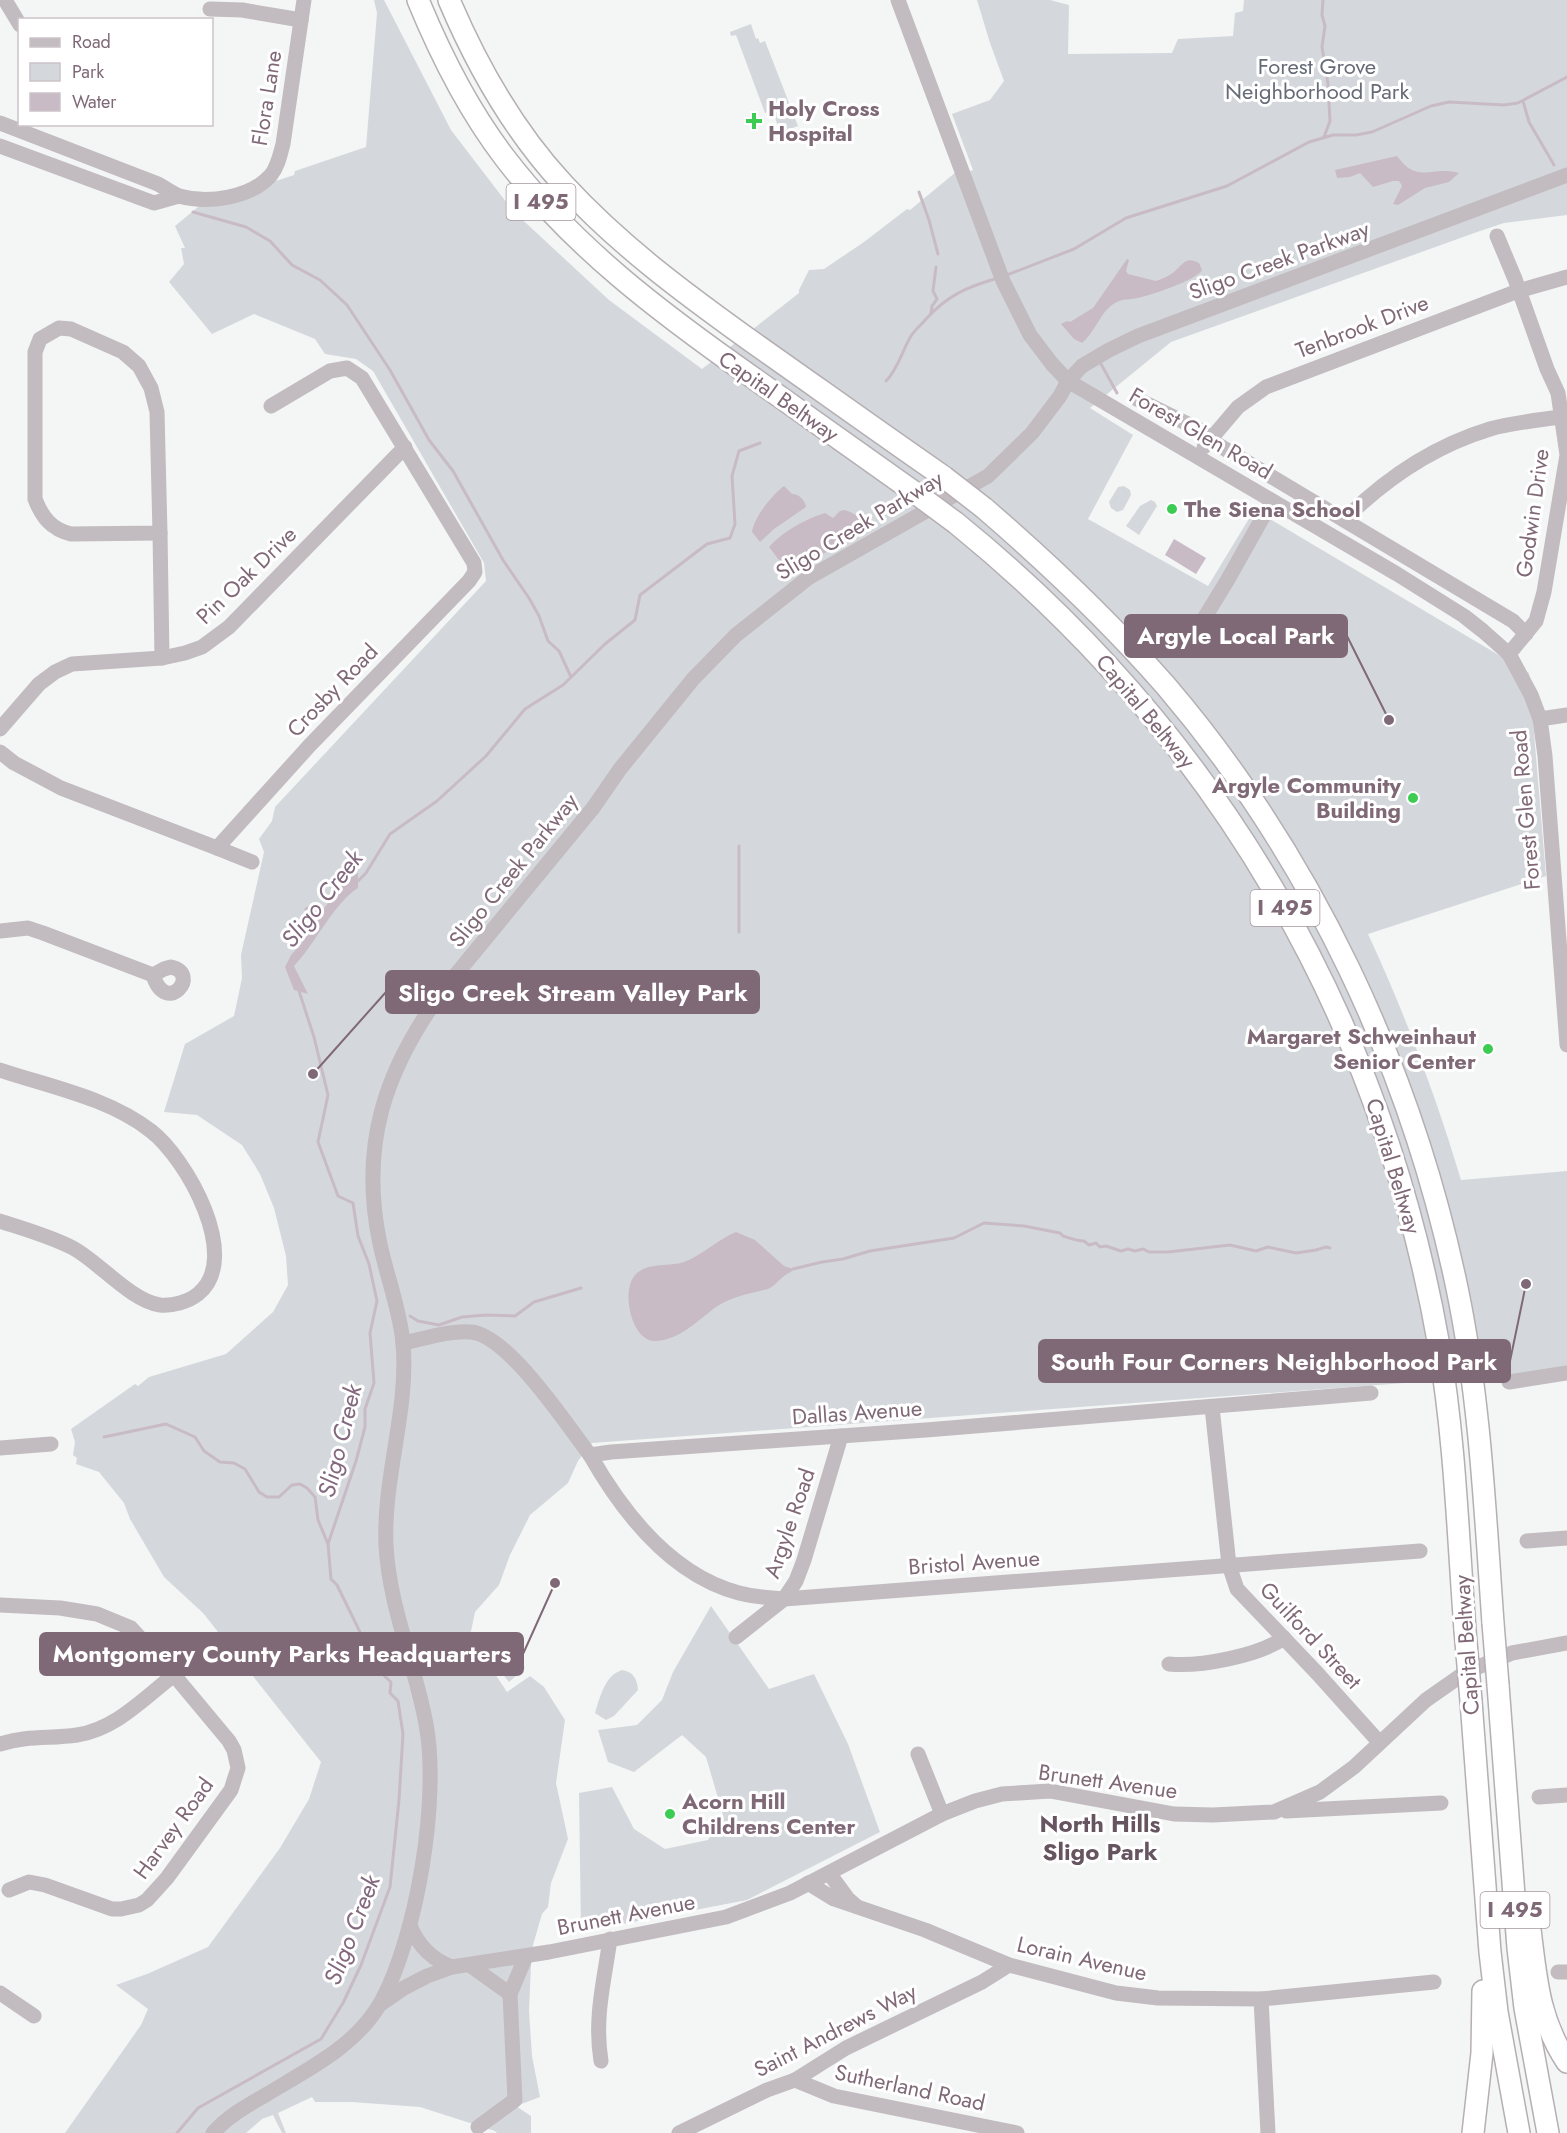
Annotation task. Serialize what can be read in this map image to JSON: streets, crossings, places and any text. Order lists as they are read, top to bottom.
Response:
{
  "streets": {
    "highway": ["I 495", "Capital Beltway"],
    "street": [
      "Flora Lane",
      "Sligo Creek Parkway",
      "Tenbrook Drive",
      "Forest Glen Road",
      "Godwin Drive",
      "Pin Oak Drive",
      "Crosby Road",
      "Dallas Avenue",
      "Argyle Road",
      "Bristol Avenue",
      "Guilford Street",
      "Brunett Avenue",
      "Harvey Road",
      "Lorain Avenue",
      "Saint Andrews Way",
      "Sutherland Road"
    ]
  },
  "crossings": [
    ["Sligo Creek Parkway", "Forest Glen Road"],
    ["Sligo Creek Parkway", "Brunett Avenue"],
    ["Tenbrook Drive", "Forest Glen Road"],
    ["Tenbrook Drive", "Godwin Drive"],
    ["Forest Glen Road", "Godwin Drive"],
    ["Pin Oak Drive", "Crosby Road"],
    ["Dallas Avenue", "Argyle Road"],
    ["Dallas Avenue", "Bristol Avenue"],
    ["Dallas Avenue", "Guilford Street"],
    ["Argyle Road", "Bristol Avenue"],
    ["Bristol Avenue", "Guilford Street"],
    ["Guilford Street", "Brunett Avenue"],
    ["Brunett Avenue", "Lorain Avenue"],
    ["Lorain Avenue", "Saint Andrews Way"],
    ["Saint Andrews Way", "Sutherland Road"]
  ],
  "districts": ["North Hills Sligo Park"],
  "water": ["Sligo Creek"],
  "parks": ["Forest Grove Neighborhood Park"],
  "places": {
    "health": ["Holy Cross Hospital"],
    "other": [
      "The Siena School",
      "Argyle Local Park",
      "Argyle Community Building",
      "Margaret Schweinhaut Senior Center",
      "Sligo Creek Stream Valley Park",
      "South Four Corners Neighborhood Park",
      "Montgomery County Parks Headquarters",
      "Acorn Hill Childrens Center"
    ]
  },
  "legend": ["Road", "Park", "Water"]
}
